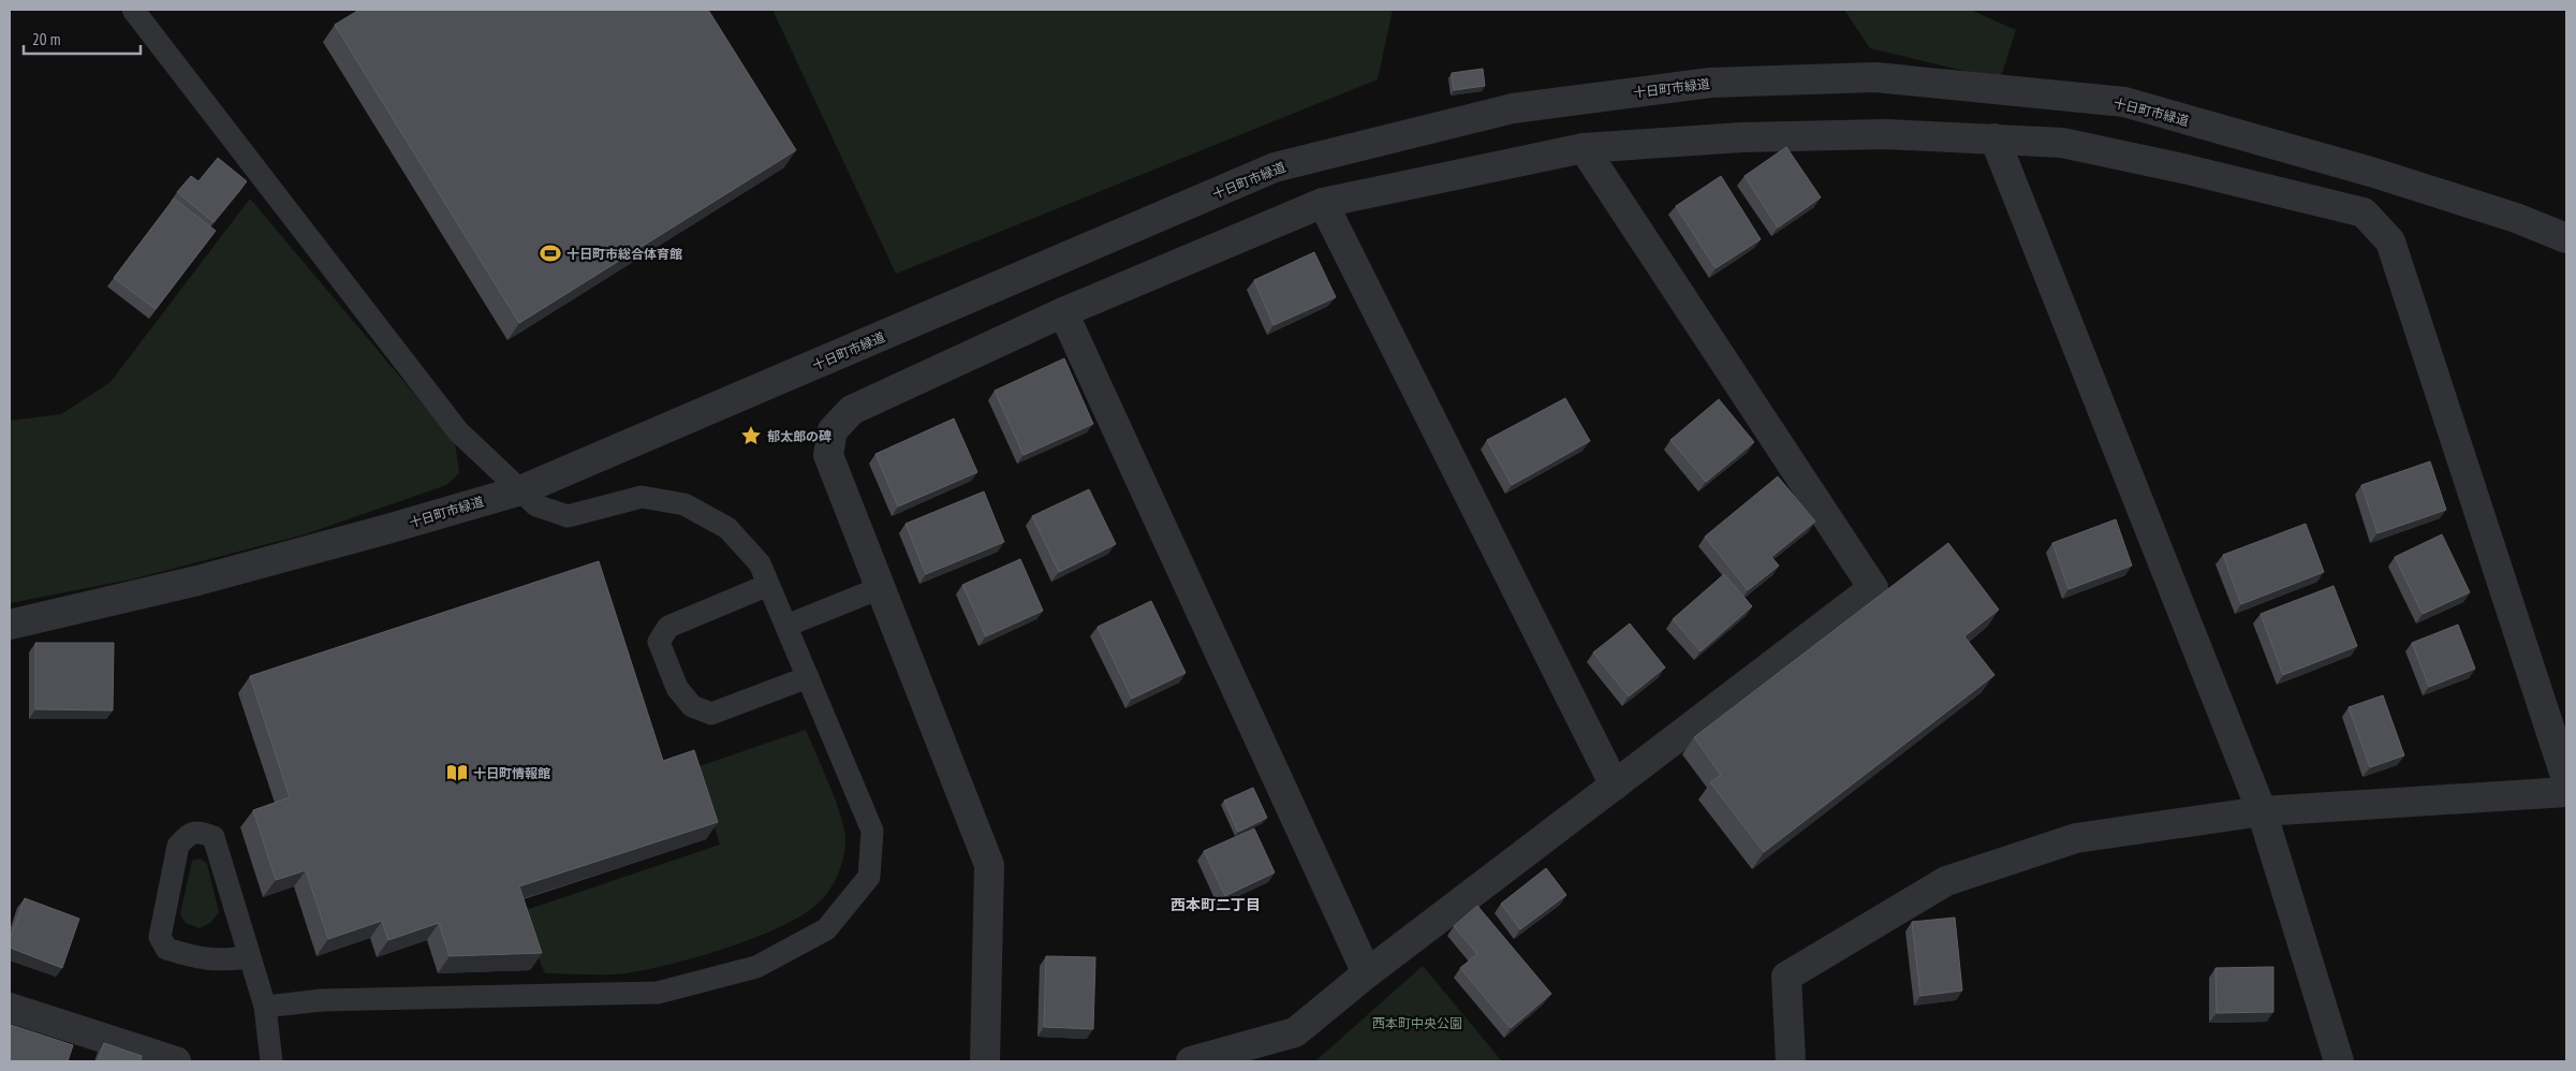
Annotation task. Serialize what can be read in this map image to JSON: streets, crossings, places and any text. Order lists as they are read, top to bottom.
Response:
{
  "streets": {
    "street": ["十日町市緑道"]
  },
  "districts": ["西本町二丁目"],
  "parks": ["西本町中央公園"],
  "places": {
    "sports": ["十日町市総合体育館"],
    "place": ["郁太郎の碑"],
    "library": ["十日町情報館"]
  },
  "scale_bar": "20 m"
}
